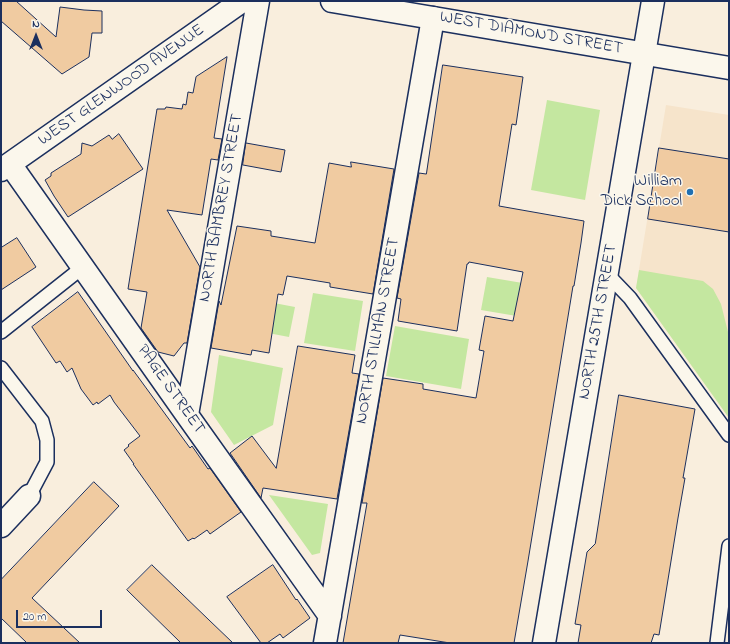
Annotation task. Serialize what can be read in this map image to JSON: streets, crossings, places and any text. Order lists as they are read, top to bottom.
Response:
{
  "streets": {
    "street": [
      "WEST DIAMOND STREET",
      "WEST GLENWOOD AVENUE",
      "NORTH BAMBREY STREET",
      "NORTH 25TH STREET",
      "NORTH STILLMAN STREET",
      "PAGE STREET"
    ]
  },
  "crossings": [
    ["WEST DIAMOND STREET", "NORTH 25TH STREET"],
    ["WEST DIAMOND STREET", "NORTH STILLMAN STREET"],
    ["WEST GLENWOOD AVENUE", "PAGE STREET"],
    ["NORTH BAMBREY STREET", "PAGE STREET"],
    ["NORTH STILLMAN STREET", "PAGE STREET"]
  ],
  "places": ["William Dick School"],
  "scale_bar": "20 m",
  "north": "top"
}
